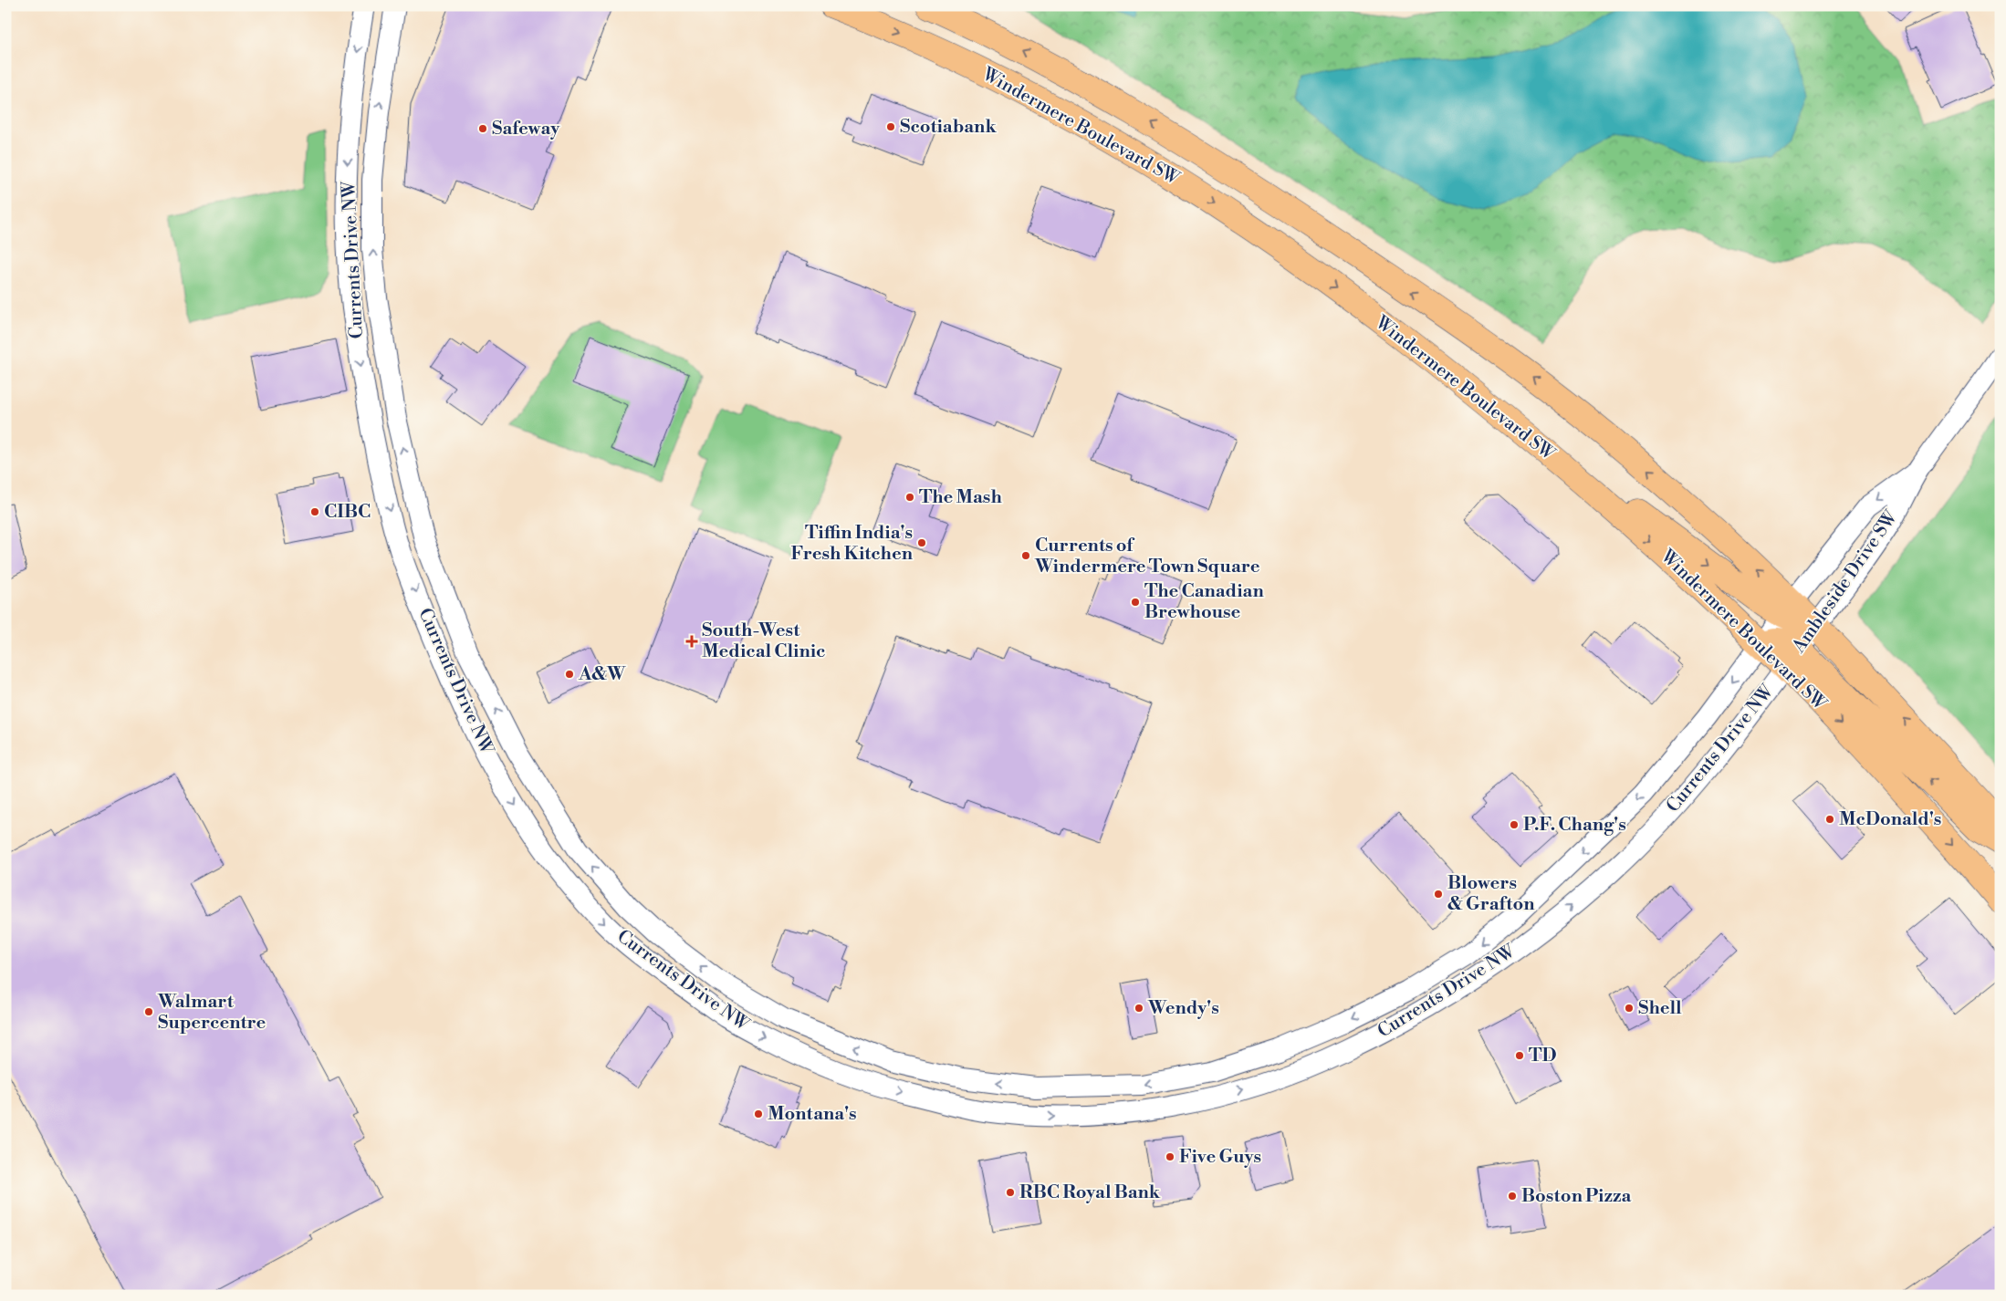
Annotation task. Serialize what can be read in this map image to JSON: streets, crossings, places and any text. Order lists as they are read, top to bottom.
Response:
{
  "streets": {
    "main road": ["Windermere Boulevard SW"],
    "street": ["Currents Drive NW", "Ambleside Drive SW"]
  },
  "crossings": [
    ["Windermere Boulevard SW", "Currents Drive NW"],
    ["Windermere Boulevard SW", "Ambleside Drive SW"],
    ["Currents Drive NW", "Ambleside Drive SW"]
  ],
  "places": {
    "other": [
      "Scotiabank",
      "Safeway",
      "The Mash",
      "CIBC",
      "Tiffin India's Fresh Kitchen",
      "Currents of Windermere Town Square",
      "The Canadian Brewhouse",
      "A&W",
      "McDonald's",
      "P.F. Chang's",
      "Blowers & Grafton",
      "Wendy's",
      "Shell",
      "Walmart Supercentre",
      "TD",
      "Montana's",
      "Five Guys",
      "RBC Royal Bank",
      "Boston Pizza"
    ],
    "health": ["South-West Medical Clinic"]
  }
}
